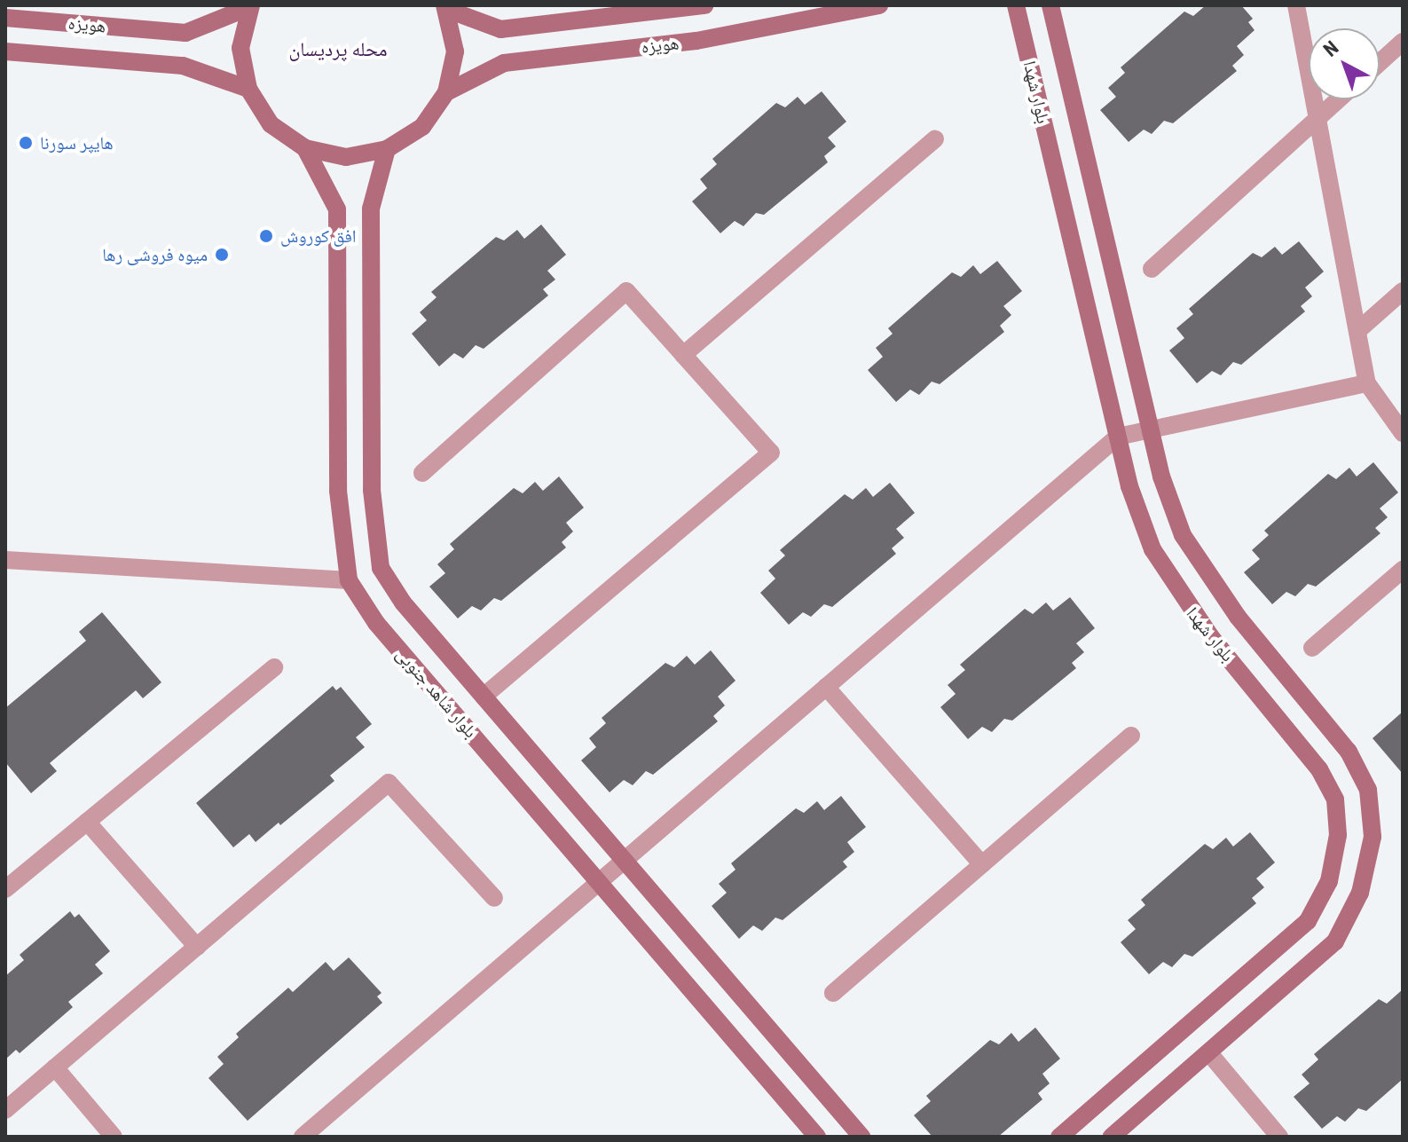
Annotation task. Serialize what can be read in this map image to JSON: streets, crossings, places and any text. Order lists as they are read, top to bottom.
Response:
{
  "streets": {
    "street": ["هویزه", "بلوار شهدا", "بلوار شاهد جنوبی"]
  },
  "districts": ["محله پردیسان"],
  "places": ["هایپر سورنا", "افق کوروش", "میوه فروشی رها"],
  "north": "top left"
}
